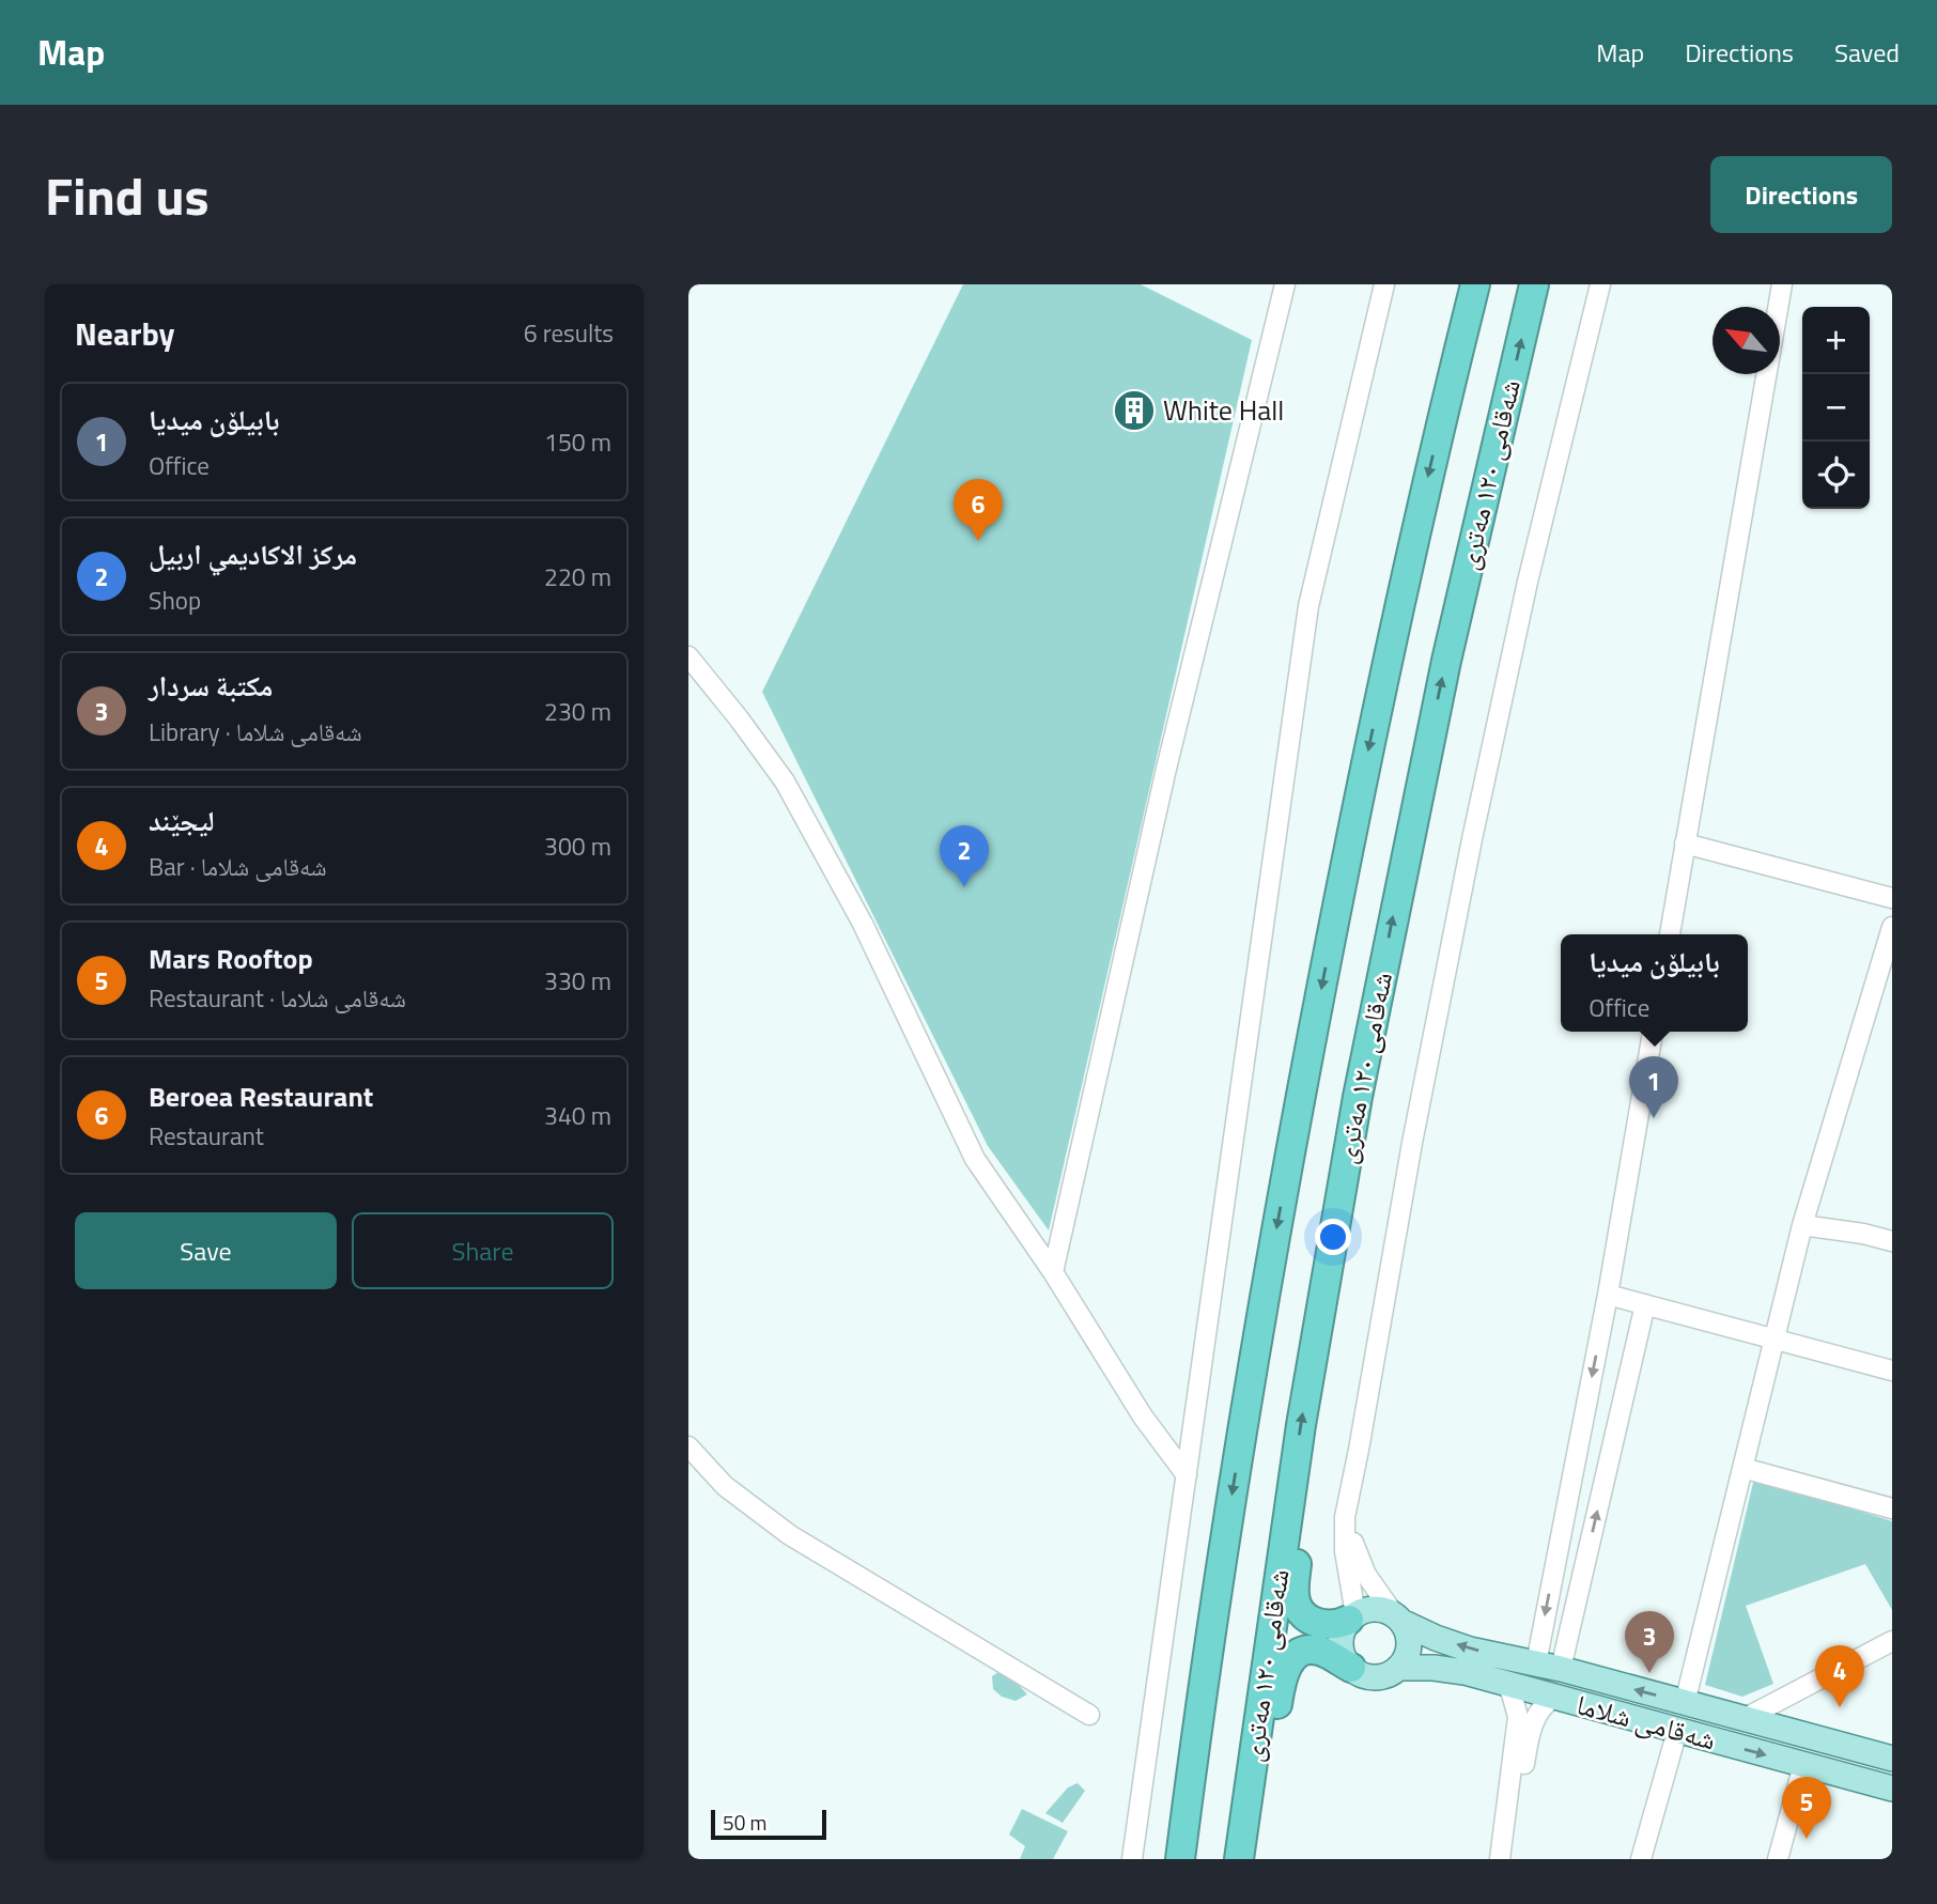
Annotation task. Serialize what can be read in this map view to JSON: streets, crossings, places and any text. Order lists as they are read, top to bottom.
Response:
{
  "streets": {
    "highway": ["شەقامی ١٢٠ مەتری"],
    "main road": ["شەقامی شلاما"]
  },
  "places": {
    "building": ["White Hall"]
  },
  "scale_bar": "50 m",
  "north": "top left",
  "page": {
    "header": "Map",
    "nav": ["Map", "Directions", "Saved"],
    "title": "Find us",
    "buttons": [
      "Directions",
      ["Save", "Share"]
    ],
    "heading": ["Nearby", "6 results"],
    "map_buttons": ["+", "−"],
    "list": [
      {
        "mark": "1",
        "name": "بابیلۆن میدیا",
        "note": "Office",
        "value": "150 m"
      },
      {
        "mark": "2",
        "name": "مركز الاكاديمي اربيل",
        "note": "Shop",
        "value": "220 m"
      },
      {
        "mark": "3",
        "name": "مكتبة سردار",
        "note": "Library · شەقامی شلاما",
        "value": "230 m"
      },
      {
        "mark": "4",
        "name": "لیجێند",
        "note": "Bar · شەقامی شلاما",
        "value": "300 m"
      },
      {
        "mark": "5",
        "name": "Mars Rooftop",
        "note": "Restaurant · شەقامی شلاما",
        "value": "330 m"
      },
      {
        "mark": "6",
        "name": "Beroea Restaurant",
        "note": "Restaurant",
        "value": "340 m"
      }
    ],
    "pins": [
      "6",
      "2",
      "1",
      "3",
      "4",
      "5"
    ],
    "popup": ["بابیلۆن میدیا", "Office"],
    "scale": "50 m"
  }
}
